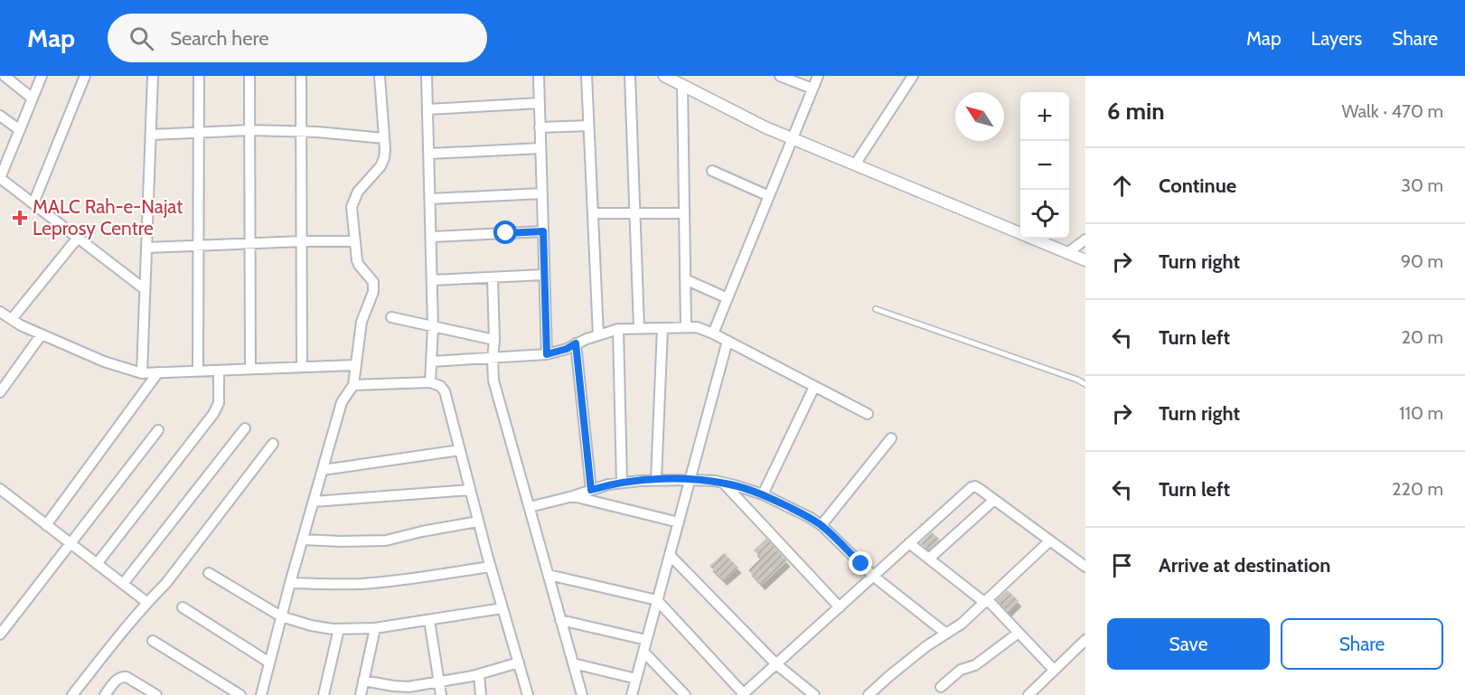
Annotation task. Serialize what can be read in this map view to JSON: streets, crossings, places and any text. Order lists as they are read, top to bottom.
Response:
{
  "places": {
    "health": ["MALC Rah-e-Najat Leprosy Centre"]
  },
  "north": "top left",
  "page": {
    "header": "Map",
    "search": "Search here",
    "nav": ["Map", "Layers", "Share"],
    "heading": ["6 min", "Walk · 470 m"],
    "map_buttons": ["+", "−"],
    "list": [
      ["Continue", "30 m"],
      ["Turn right", "90 m"],
      ["Turn left", "20 m"],
      ["Turn right", "110 m"],
      ["Turn left", "220 m"],
      "Arrive at destination"
    ],
    "buttons": ["Save", "Share"]
  }
}
